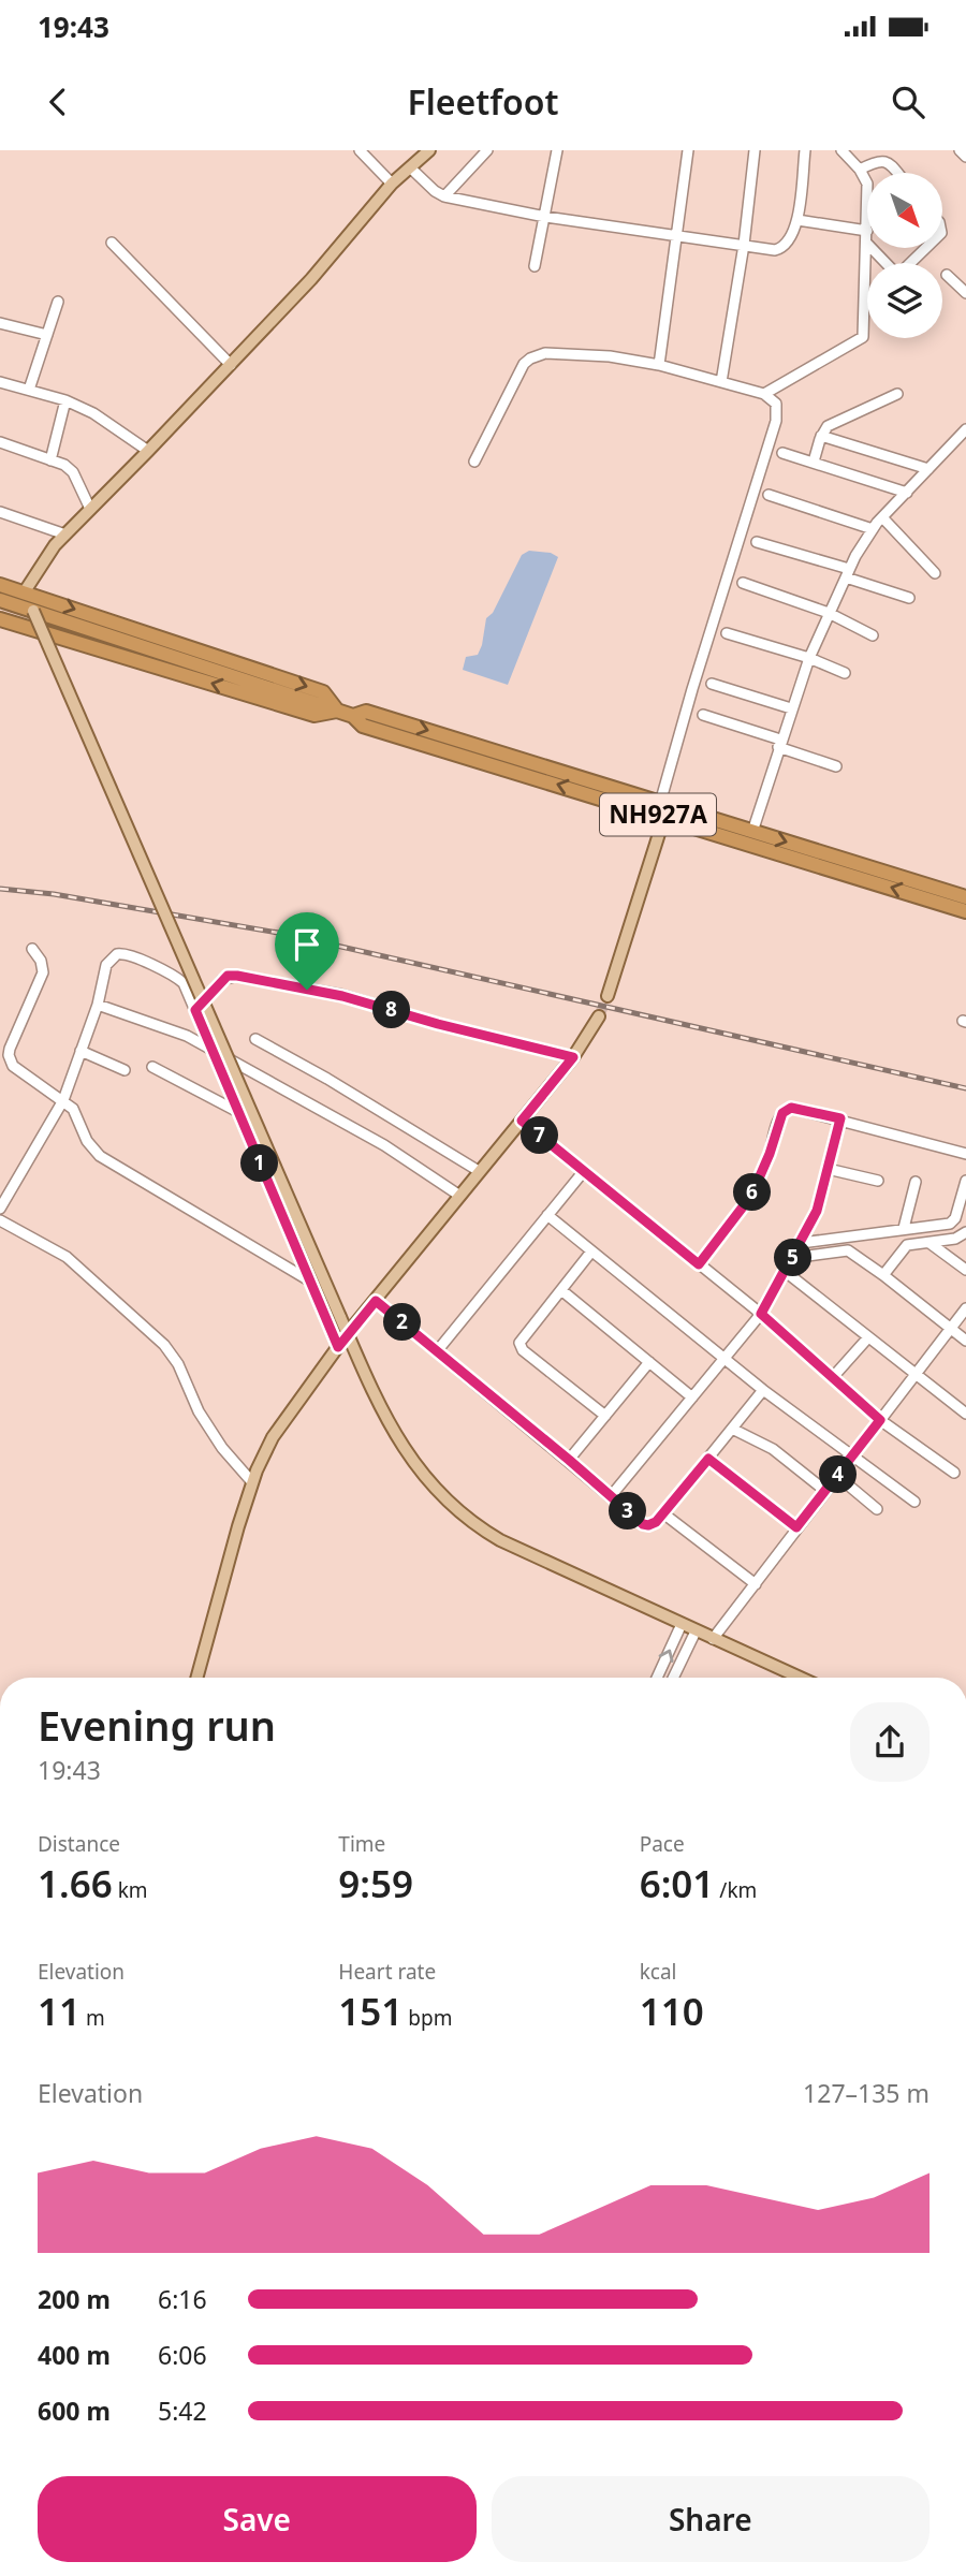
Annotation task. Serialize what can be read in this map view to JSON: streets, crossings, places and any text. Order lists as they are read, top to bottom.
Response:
{
  "streets": {
    "highway": ["NH927A"]
  },
  "north": "bottom right",
  "page": {
    "status": "19:43",
    "header": "Fleetfoot",
    "pins": [
      "8",
      "7",
      "1",
      "6",
      "5",
      "2",
      "4",
      "3"
    ],
    "heading": ["Evening run", "19:43"],
    "stats": [
      ["Distance", "1.66 km"],
      ["Time", "9:59"],
      ["Pace", "6:01 /km"],
      ["Elevation", "11 m"],
      ["Heart rate", "151 bpm"],
      ["kcal", "110"]
    ],
    "chart": ["Elevation", "127–135 m"],
    "list": [
      {
        "name": "200 m",
        "note": "6:16"
      },
      {
        "name": "400 m",
        "note": "6:06"
      },
      {
        "name": "600 m",
        "note": "5:42"
      }
    ],
    "buttons": ["Save", "Share"]
  }
}
